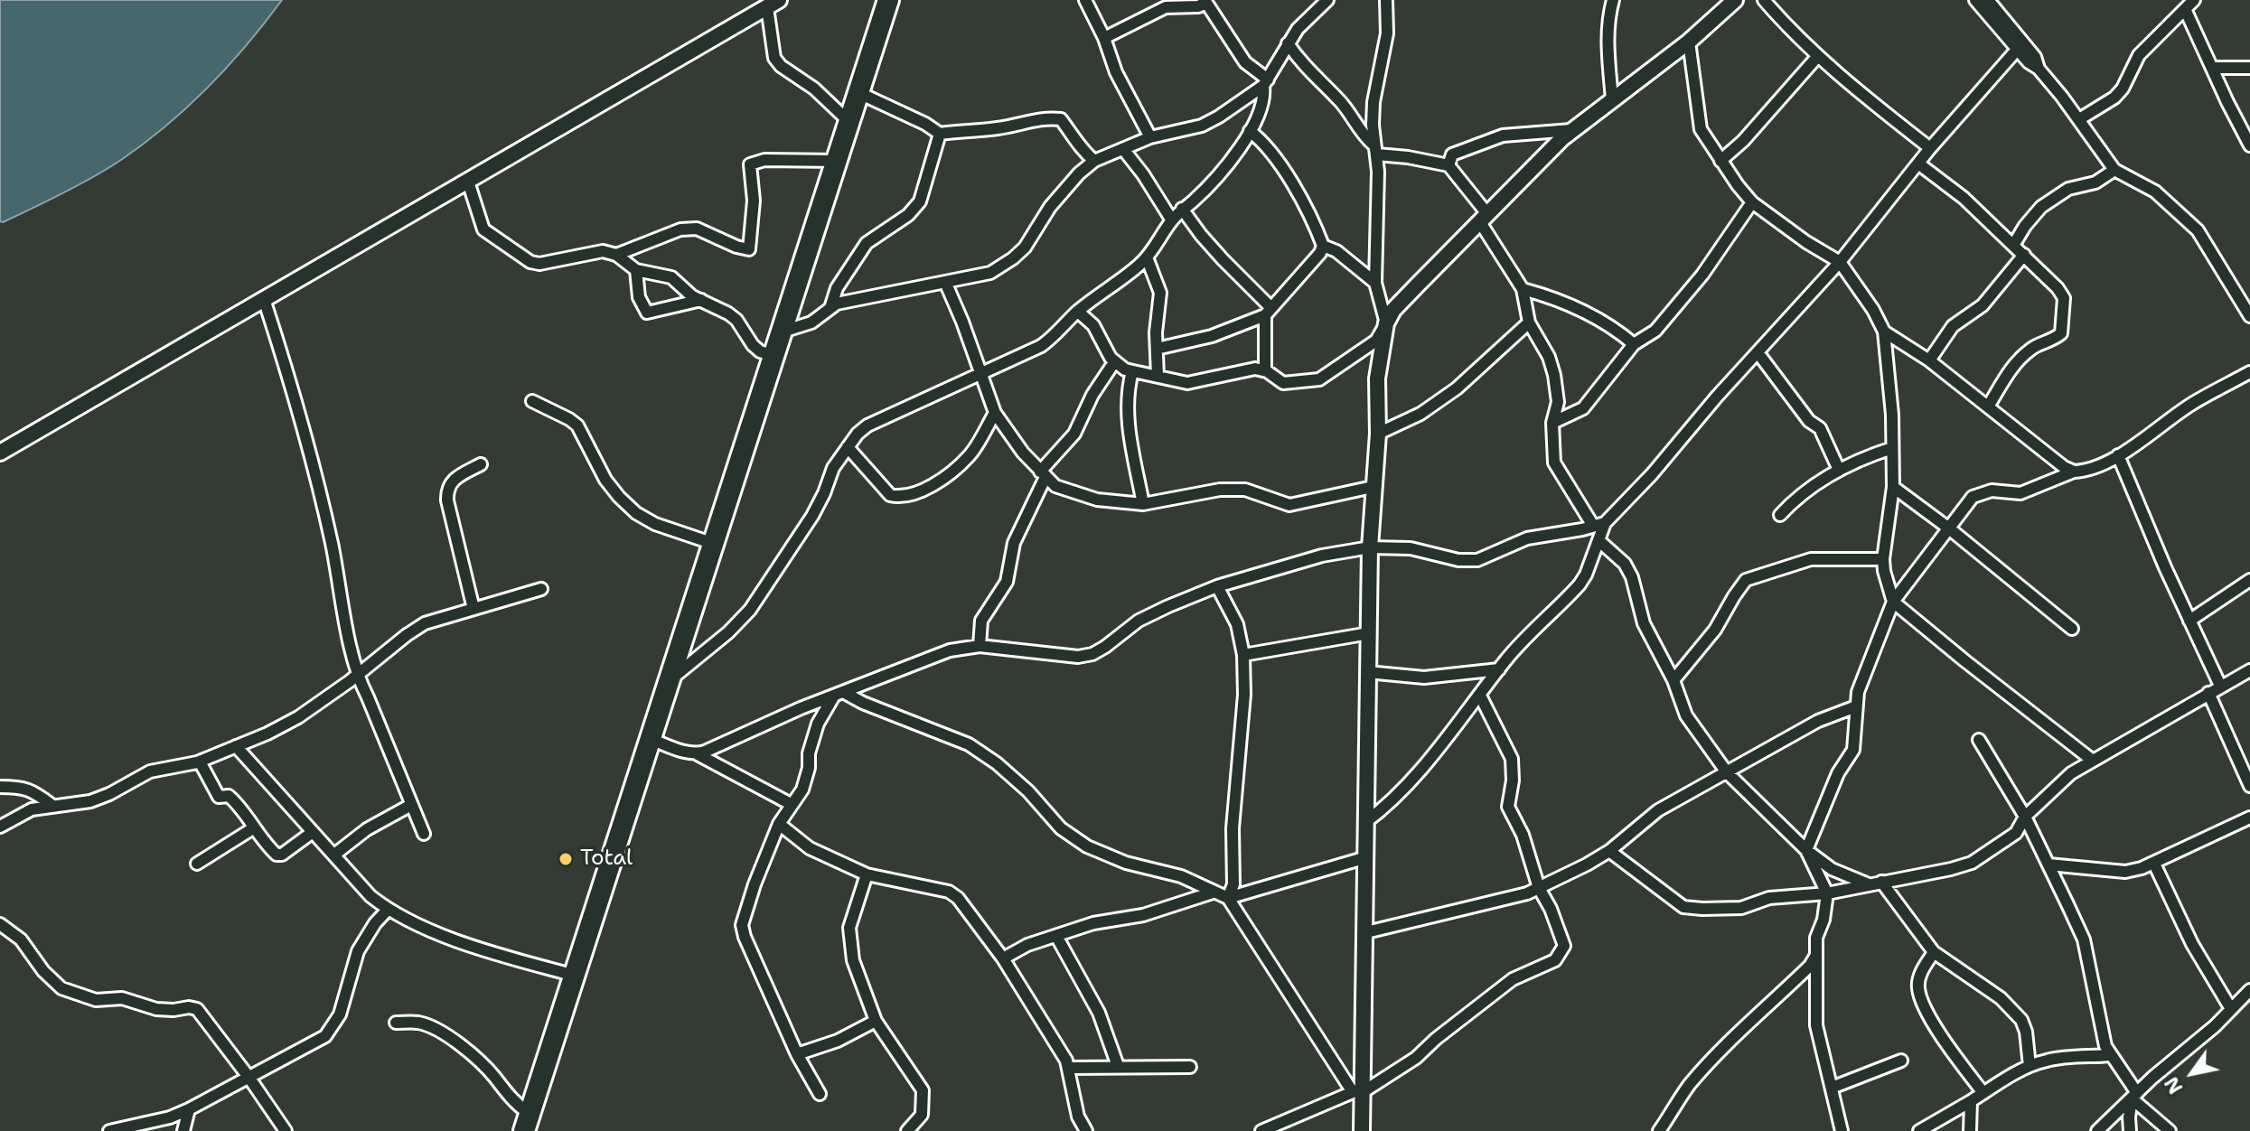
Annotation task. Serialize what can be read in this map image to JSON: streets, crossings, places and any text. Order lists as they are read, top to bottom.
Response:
{
  "places": ["Total"],
  "north": "bottom left"
}
